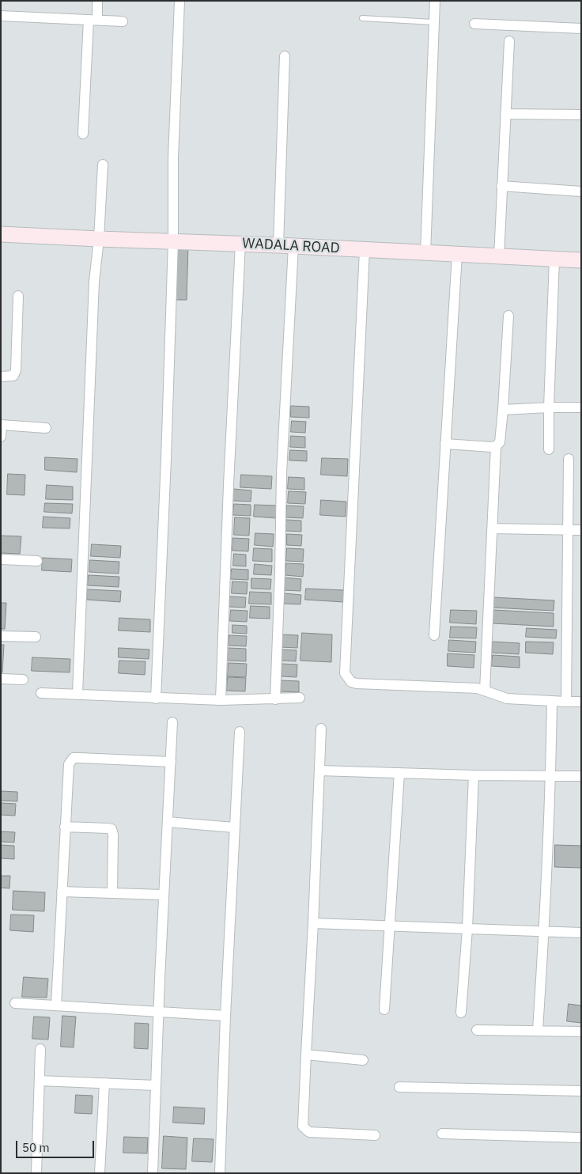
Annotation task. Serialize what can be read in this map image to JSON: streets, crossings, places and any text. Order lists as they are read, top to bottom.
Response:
{
  "streets": {
    "street": ["WADALA ROAD"]
  },
  "scale_bar": "50 m"
}
